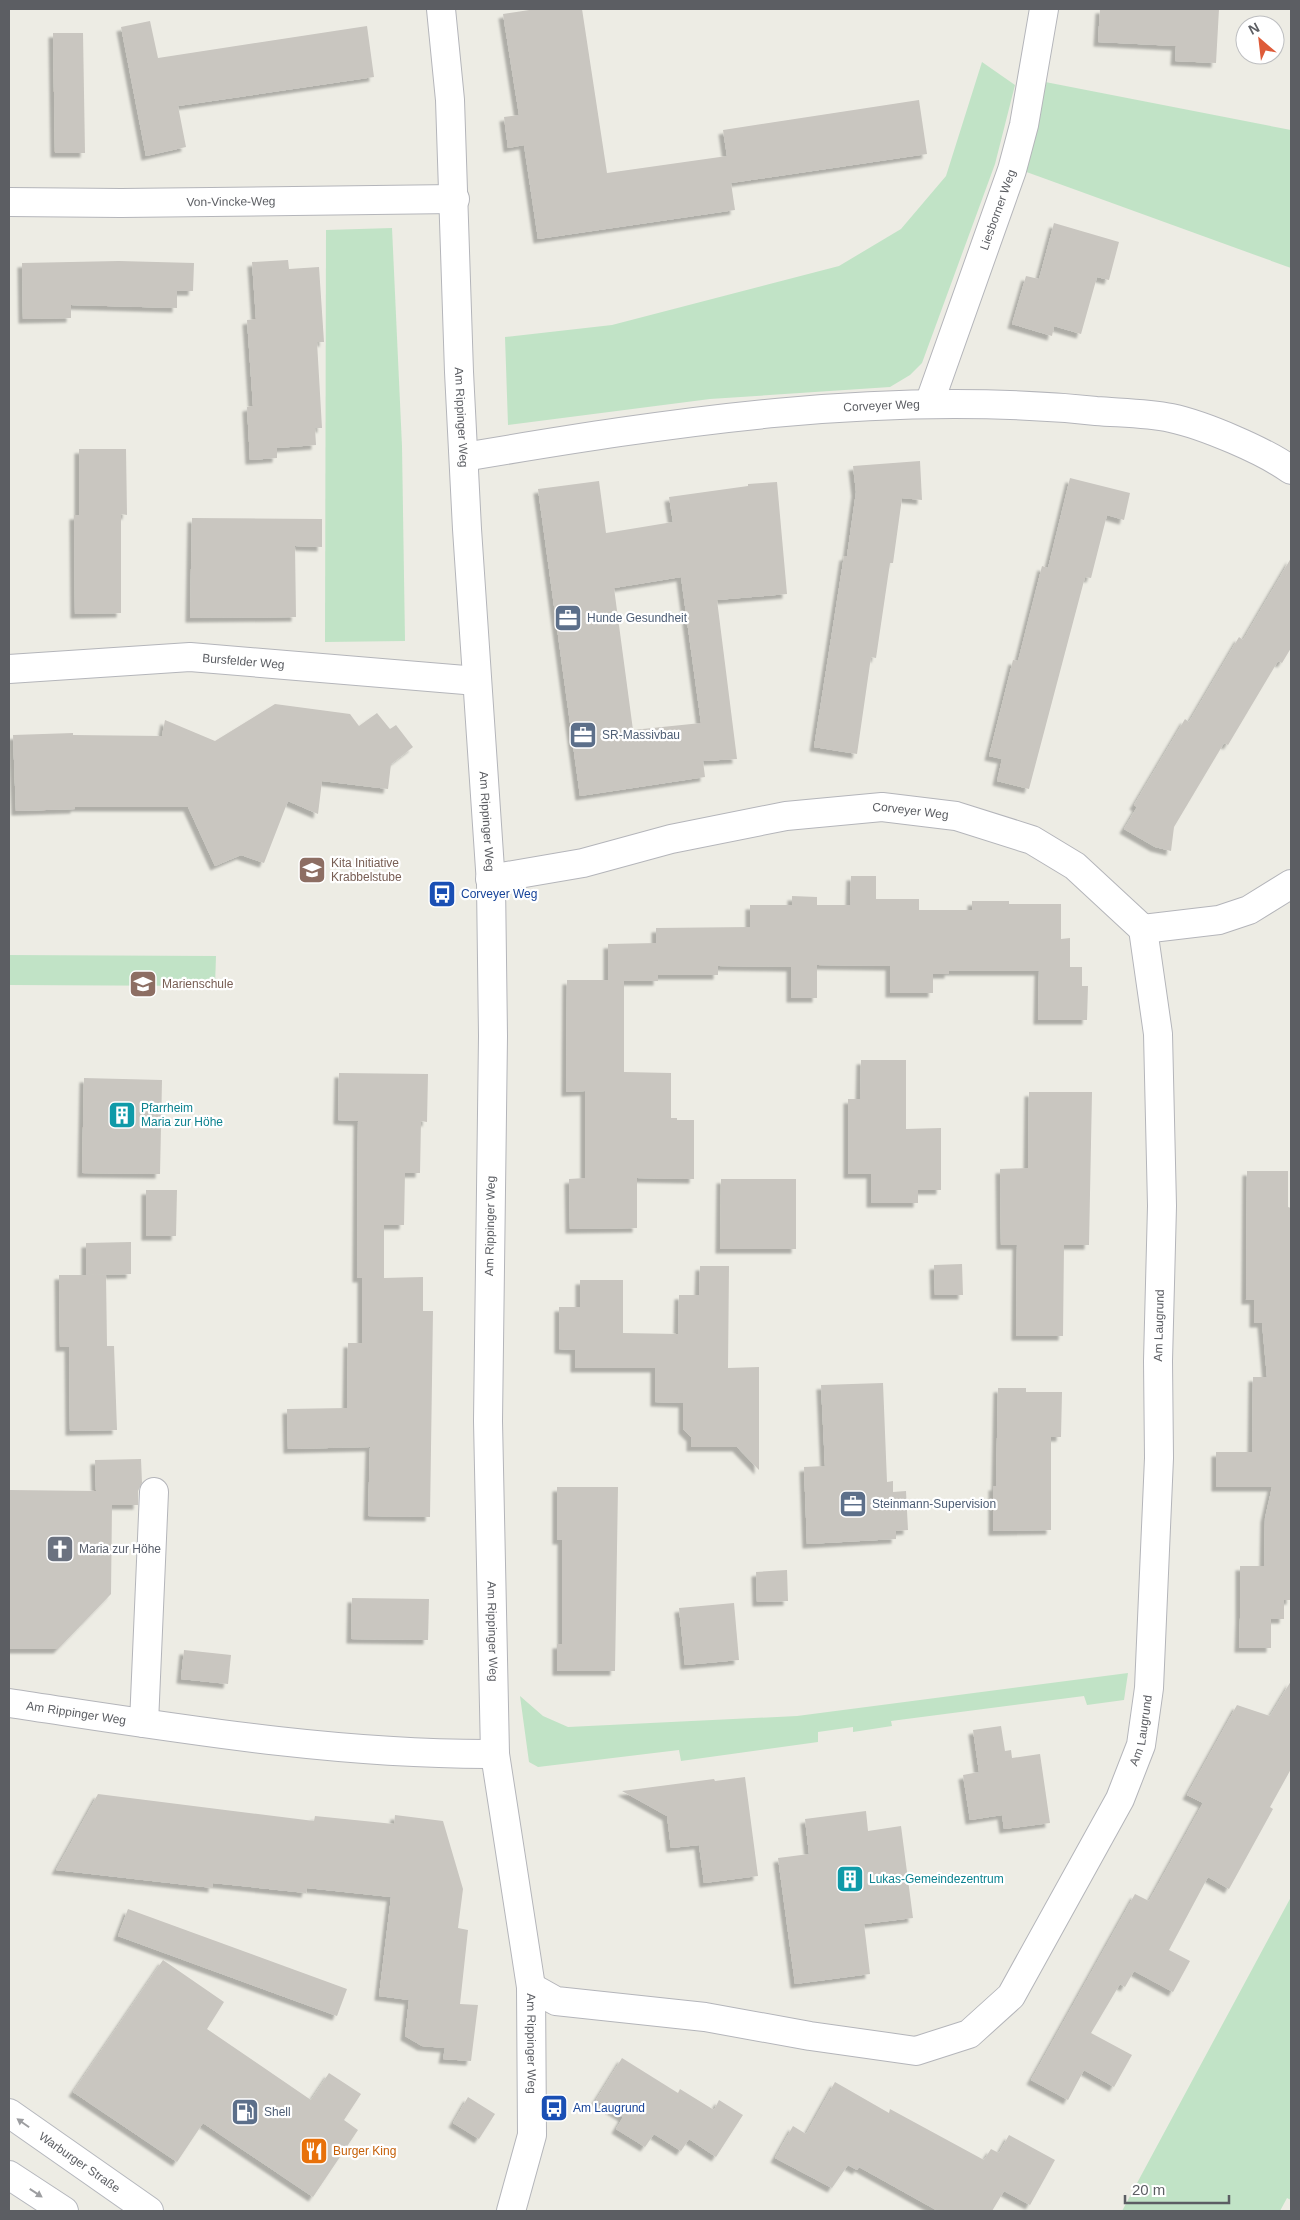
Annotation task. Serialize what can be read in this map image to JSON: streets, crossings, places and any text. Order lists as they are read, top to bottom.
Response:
{
  "streets": {
    "street": [
      "Von-Vincke-Weg",
      "Liesborner Weg",
      "Corveyer Weg",
      "Am Rippinger Weg",
      "Bursfelder Weg",
      "Am Laugrund",
      "Warburger Straße"
    ]
  },
  "crossings": [
    ["Von-Vincke-Weg", "Am Rippinger Weg"],
    ["Liesborner Weg", "Corveyer Weg"],
    ["Corveyer Weg", "Am Rippinger Weg"],
    ["Corveyer Weg", "Am Laugrund"],
    ["Am Rippinger Weg", "Bursfelder Weg"],
    ["Am Rippinger Weg", "Am Laugrund"]
  ],
  "places": {
    "office": ["Hunde Gesundheit", "SR-Massivbau", "Steinmann-Supervision"],
    "school or university": ["Kita Initiative Krabbelstube", "Marienschule"],
    "bus stop": ["Corveyer Weg", "Am Laugrund"],
    "building": ["Pfarrheim Maria zur Höhe", "Lukas-Gemeindezentrum"],
    "church": ["Maria zur Höhe"],
    "fuel station": ["Shell"],
    "restaurant": ["Burger King"]
  },
  "scale_bar": "20 m",
  "north": "top left"
}
